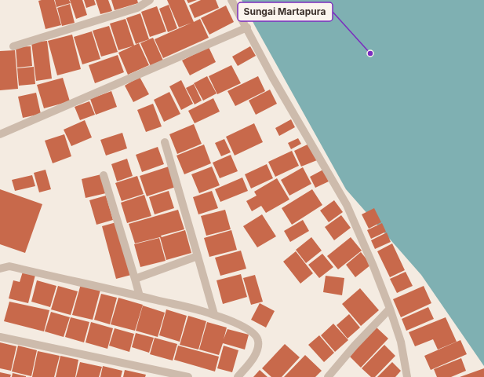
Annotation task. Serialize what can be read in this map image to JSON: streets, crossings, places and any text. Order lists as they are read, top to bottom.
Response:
{
  "places": ["Sungai Martapura"]
}
